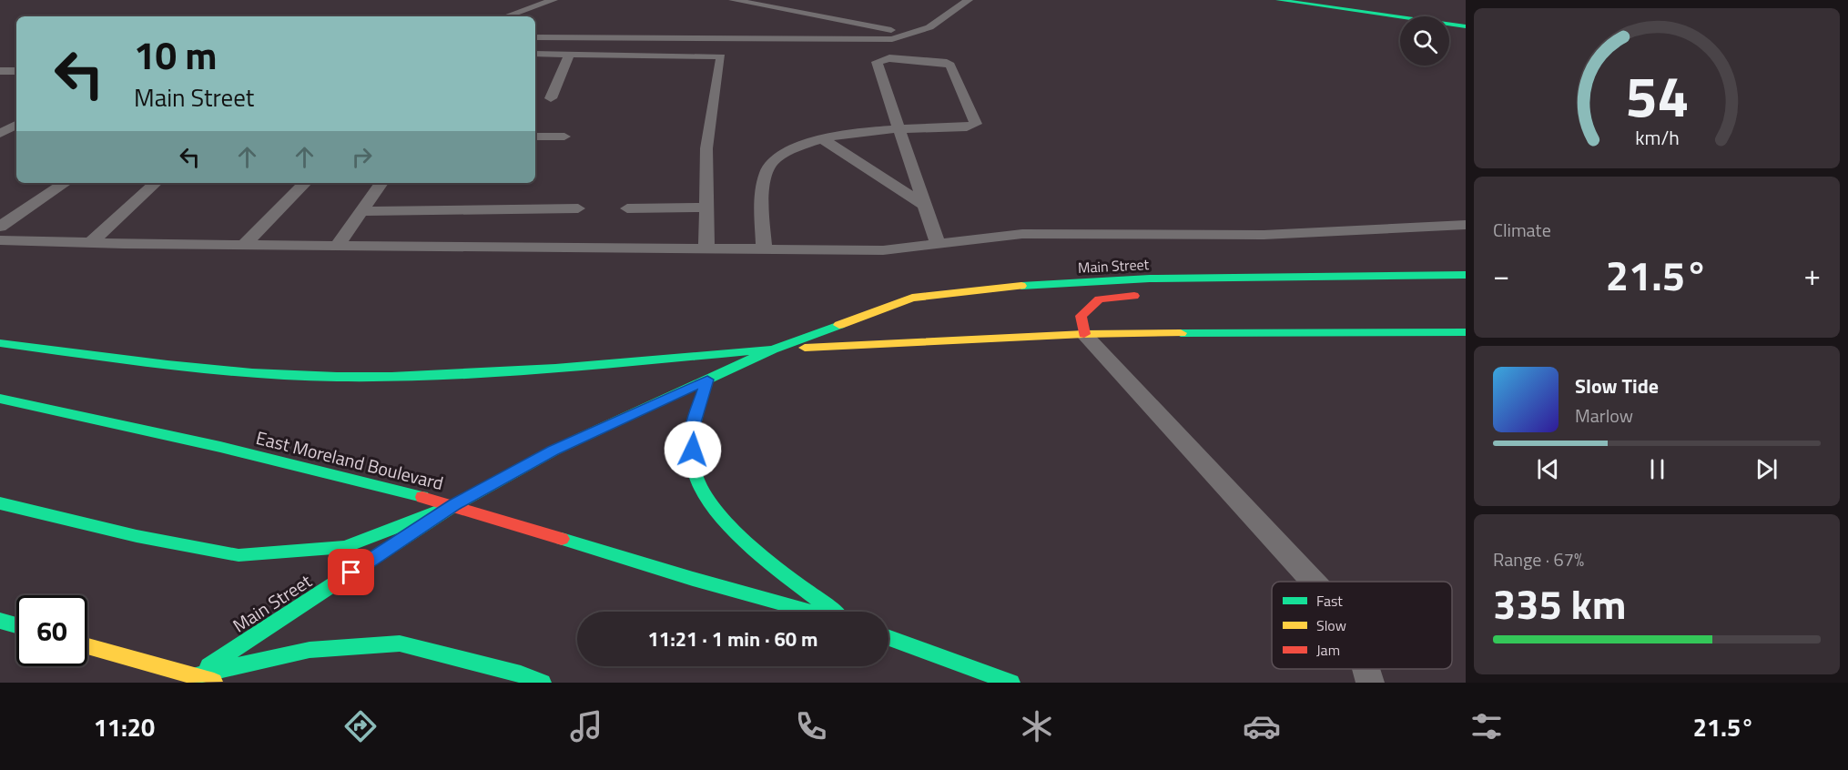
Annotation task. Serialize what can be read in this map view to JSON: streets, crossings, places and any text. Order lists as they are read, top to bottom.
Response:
{
  "streets": {
    "main road": ["Main Street", "East Moreland Boulevard"]
  },
  "crossings": [
    ["Main Street", "East Moreland Boulevard"]
  ],
  "legend": ["Fast", "Slow", "Jam"],
  "page": {
    "turn": ["10 m", "Main Street"],
    "tile": [
      "Climate",
      ["Range · 67%", "335 km"]
    ],
    "heat": ["−", "21.5°", "+"],
    "song": ["Slow Tide", "Marlow"],
    "limit": "60",
    "trip": "11:21 · 1 min · 60 m",
    "tabs": ["11:20", "21.5°"],
    "gauge": ["54", "km/h"]
  }
}
